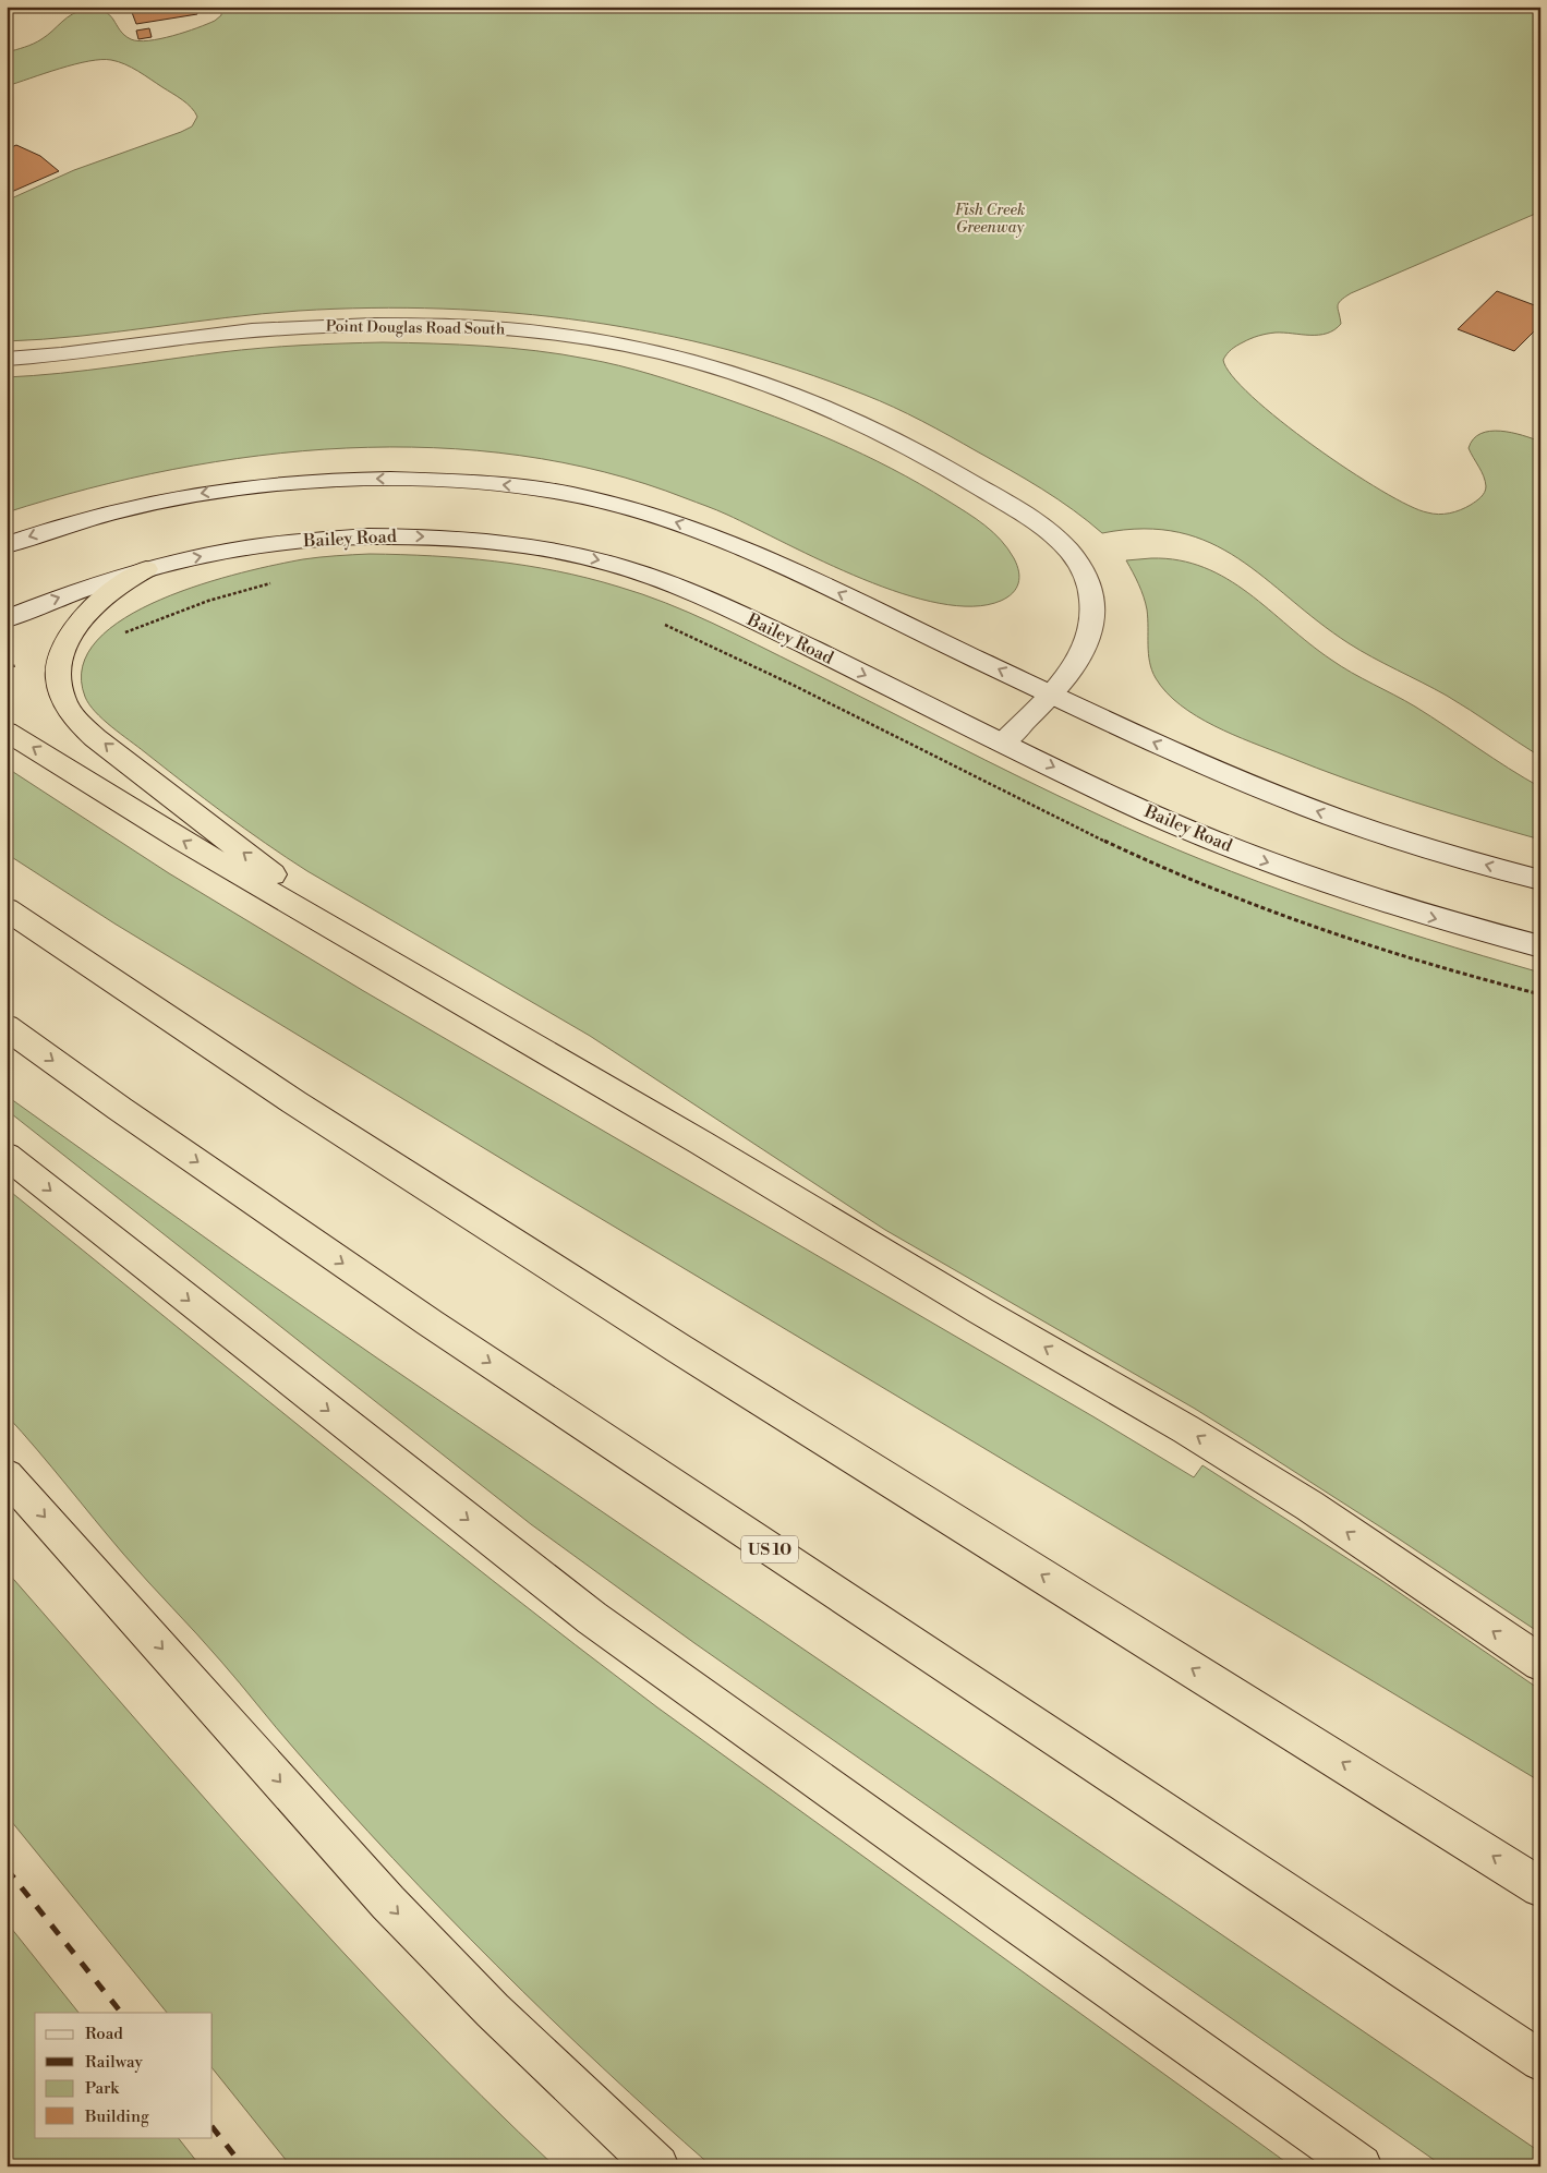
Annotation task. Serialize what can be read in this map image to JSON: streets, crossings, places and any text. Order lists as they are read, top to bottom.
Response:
{
  "streets": {
    "highway": ["US 10"],
    "main road": ["Point Douglas Road South", "Bailey Road"]
  },
  "crossings": [
    ["Point Douglas Road South", "Bailey Road"]
  ],
  "parks": ["Fish Creek Greenway"],
  "legend": [
    "Road",
    "Railway",
    "Park",
    "Building"
  ]
}
